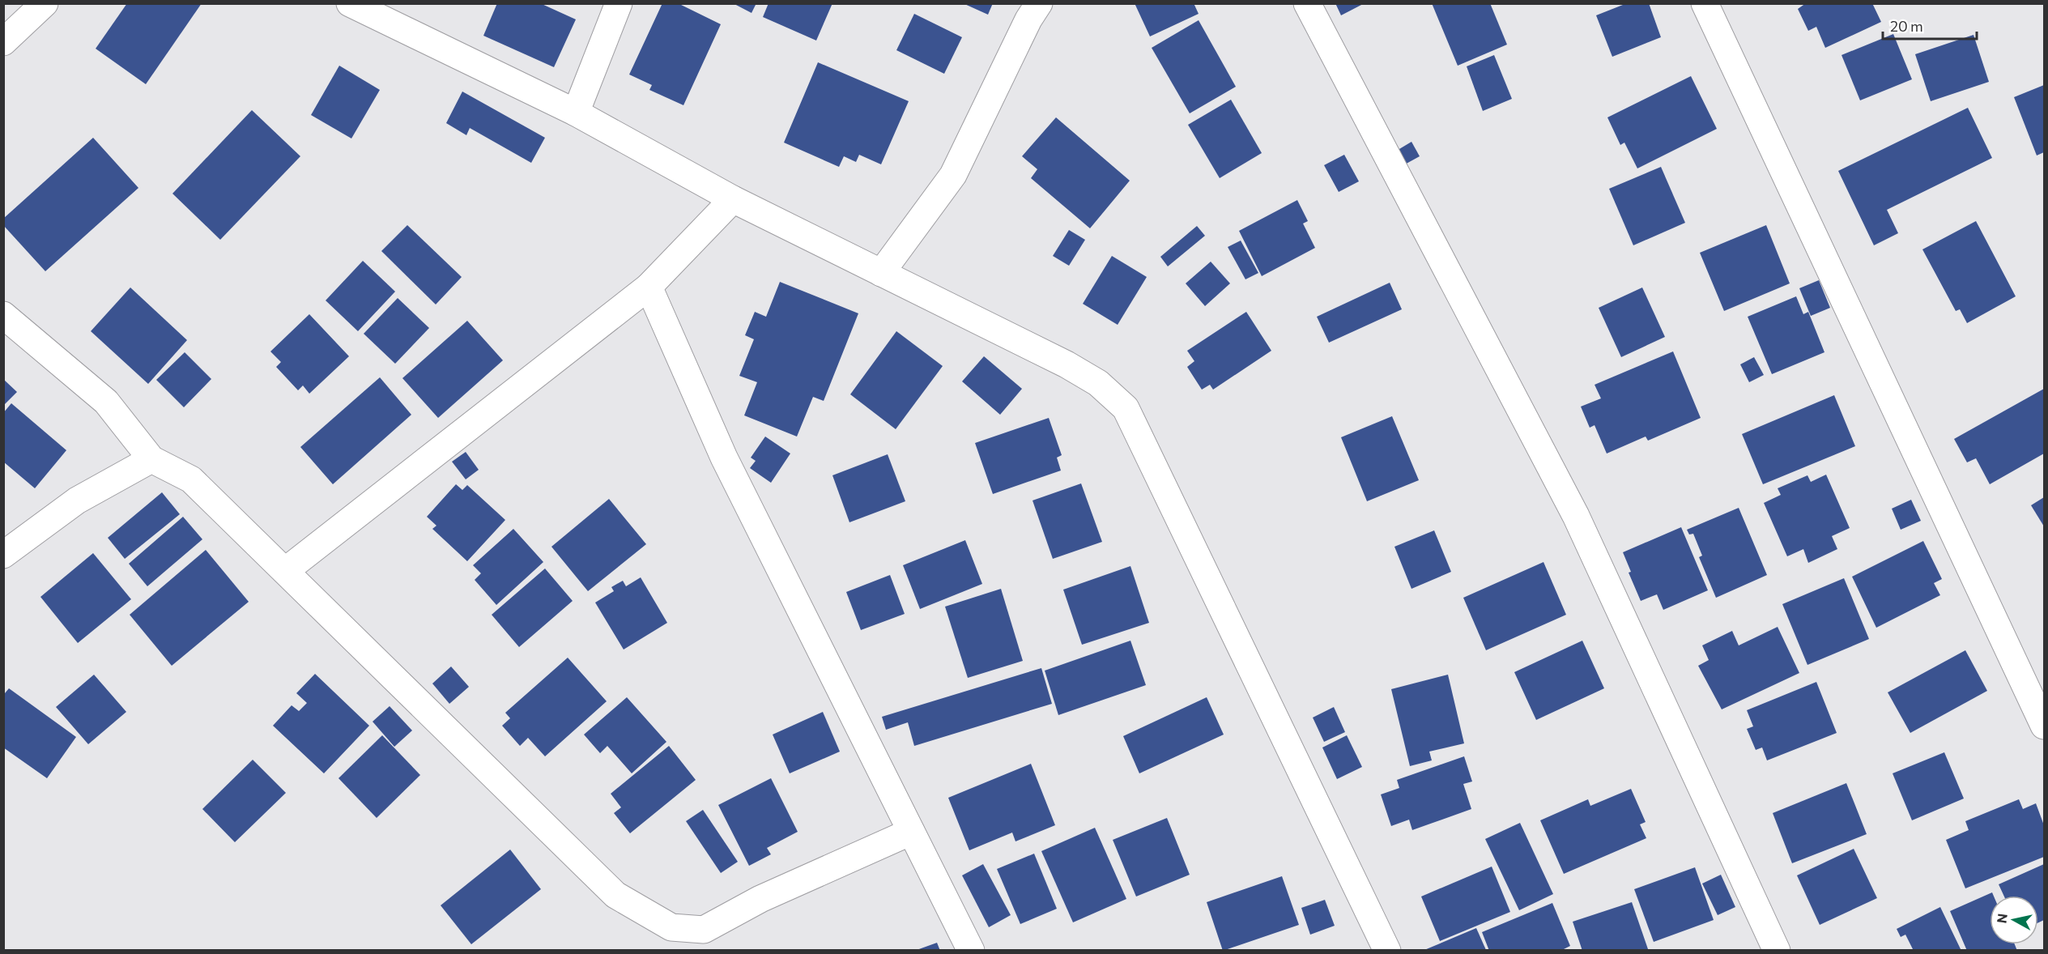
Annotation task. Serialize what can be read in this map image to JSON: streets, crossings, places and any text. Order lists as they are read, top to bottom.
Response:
{
  "scale_bar": "20 m",
  "north": "left"
}
